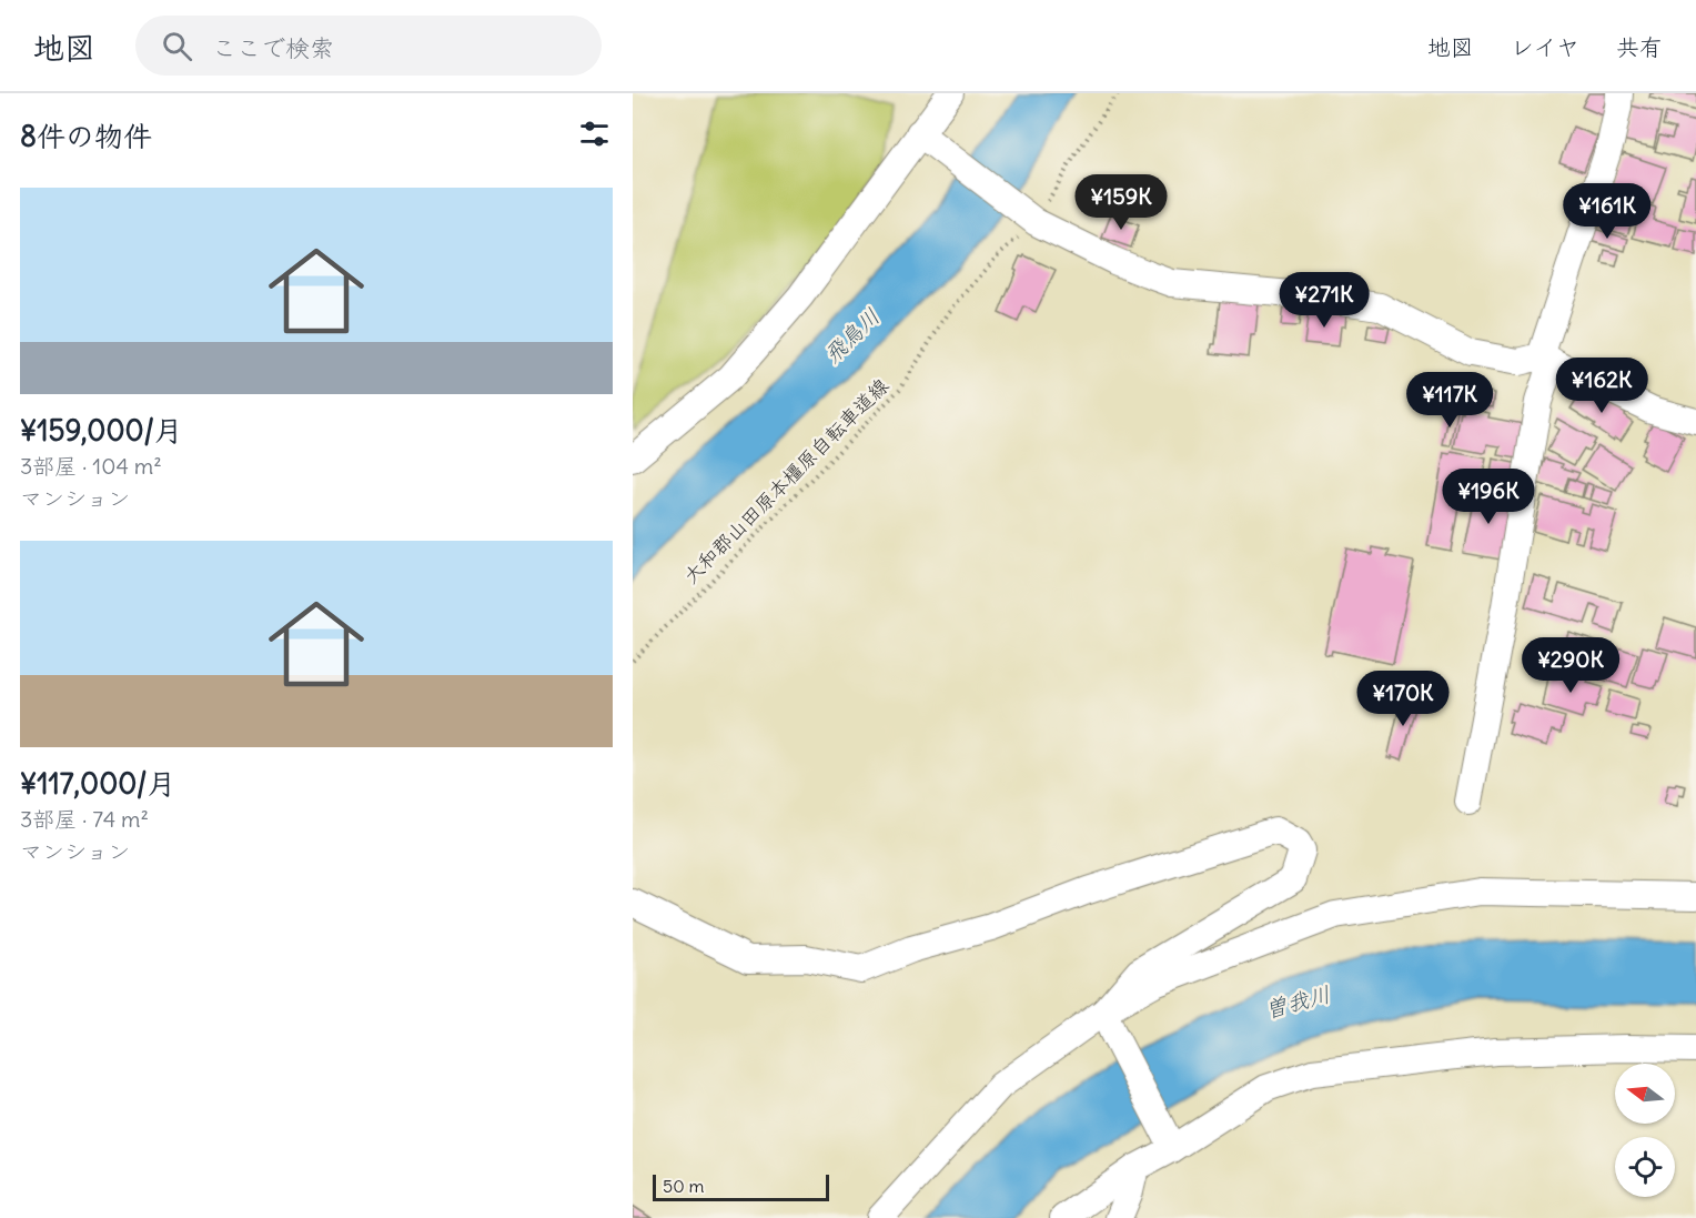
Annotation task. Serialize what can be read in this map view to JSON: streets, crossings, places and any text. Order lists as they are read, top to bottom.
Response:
{
  "streets": {
    "path": ["大和郡山田原本橿原自転車道線"]
  },
  "water": ["飛鳥川", "曽我川"],
  "scale_bar": "50 m",
  "north": "left",
  "page": {
    "header": "地図",
    "search": "ここで検索",
    "nav": ["地図", "レイヤ", "共有"],
    "heading": "8件の物件",
    "list": [
      {
        "name": "¥159,000/月",
        "note": "3部屋 · 104 m² · マンション"
      },
      {
        "name": "¥117,000/月",
        "note": "3部屋 · 74 m² · マンション"
      }
    ],
    "price": [
      "¥159K",
      "¥161K",
      "¥271K",
      "¥162K",
      "¥117K",
      "¥196K",
      "¥290K",
      "¥170K"
    ],
    "scale": "50 m"
  }
}
